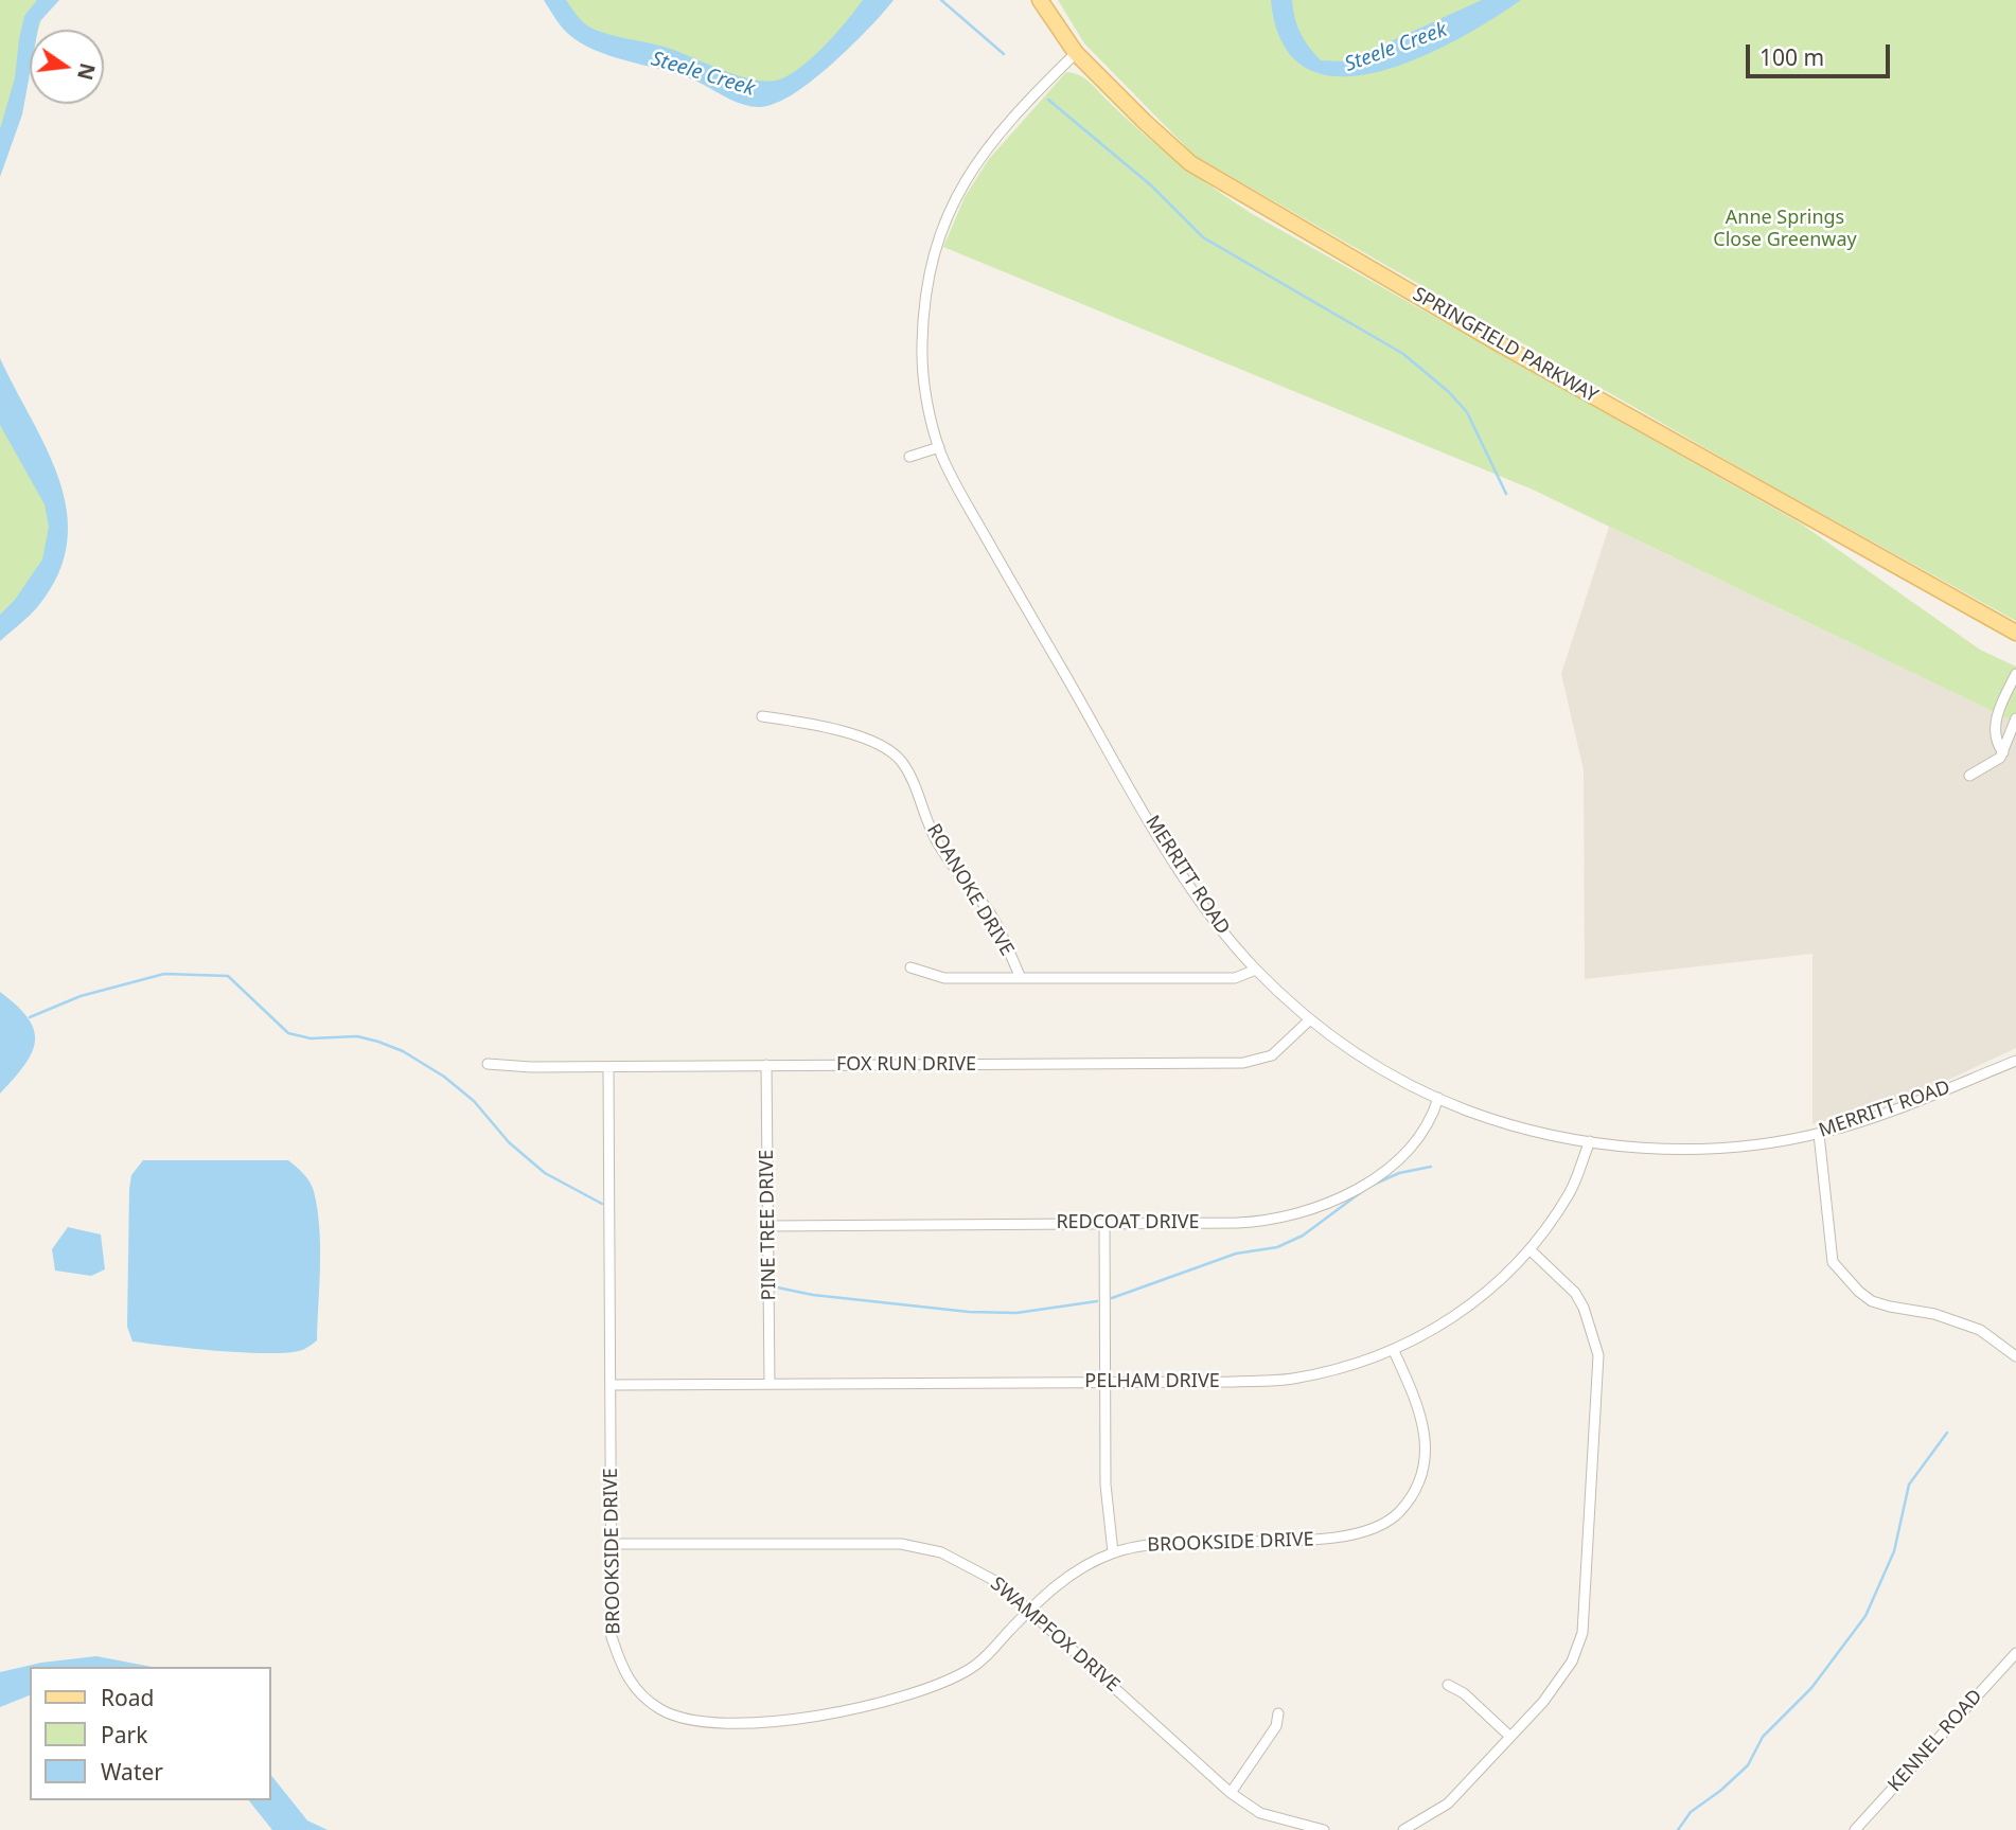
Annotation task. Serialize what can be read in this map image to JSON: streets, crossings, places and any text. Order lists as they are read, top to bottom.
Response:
{
  "streets": {
    "main road": ["SPRINGFIELD PARKWAY"],
    "street": [
      "MERRITT ROAD",
      "ROANOKE DRIVE",
      "FOX RUN DRIVE",
      "REDCOAT DRIVE",
      "PINE TREE DRIVE",
      "PELHAM DRIVE",
      "BROOKSIDE DRIVE",
      "SWAMPFOX DRIVE",
      "KENNEL ROAD"
    ]
  },
  "crossings": [
    ["SPRINGFIELD PARKWAY", "MERRITT ROAD"],
    ["MERRITT ROAD", "ROANOKE DRIVE"],
    ["MERRITT ROAD", "FOX RUN DRIVE"],
    ["MERRITT ROAD", "REDCOAT DRIVE"],
    ["MERRITT ROAD", "PELHAM DRIVE"],
    ["FOX RUN DRIVE", "PINE TREE DRIVE"],
    ["FOX RUN DRIVE", "BROOKSIDE DRIVE"],
    ["REDCOAT DRIVE", "PINE TREE DRIVE"],
    ["PINE TREE DRIVE", "PELHAM DRIVE"],
    ["PELHAM DRIVE", "BROOKSIDE DRIVE"],
    ["BROOKSIDE DRIVE", "SWAMPFOX DRIVE"]
  ],
  "water": ["Steele Creek"],
  "parks": ["Anne Springs Close Greenway"],
  "legend": ["Road", "Park", "Water"],
  "scale_bar": "100 m",
  "north": "right"
}
